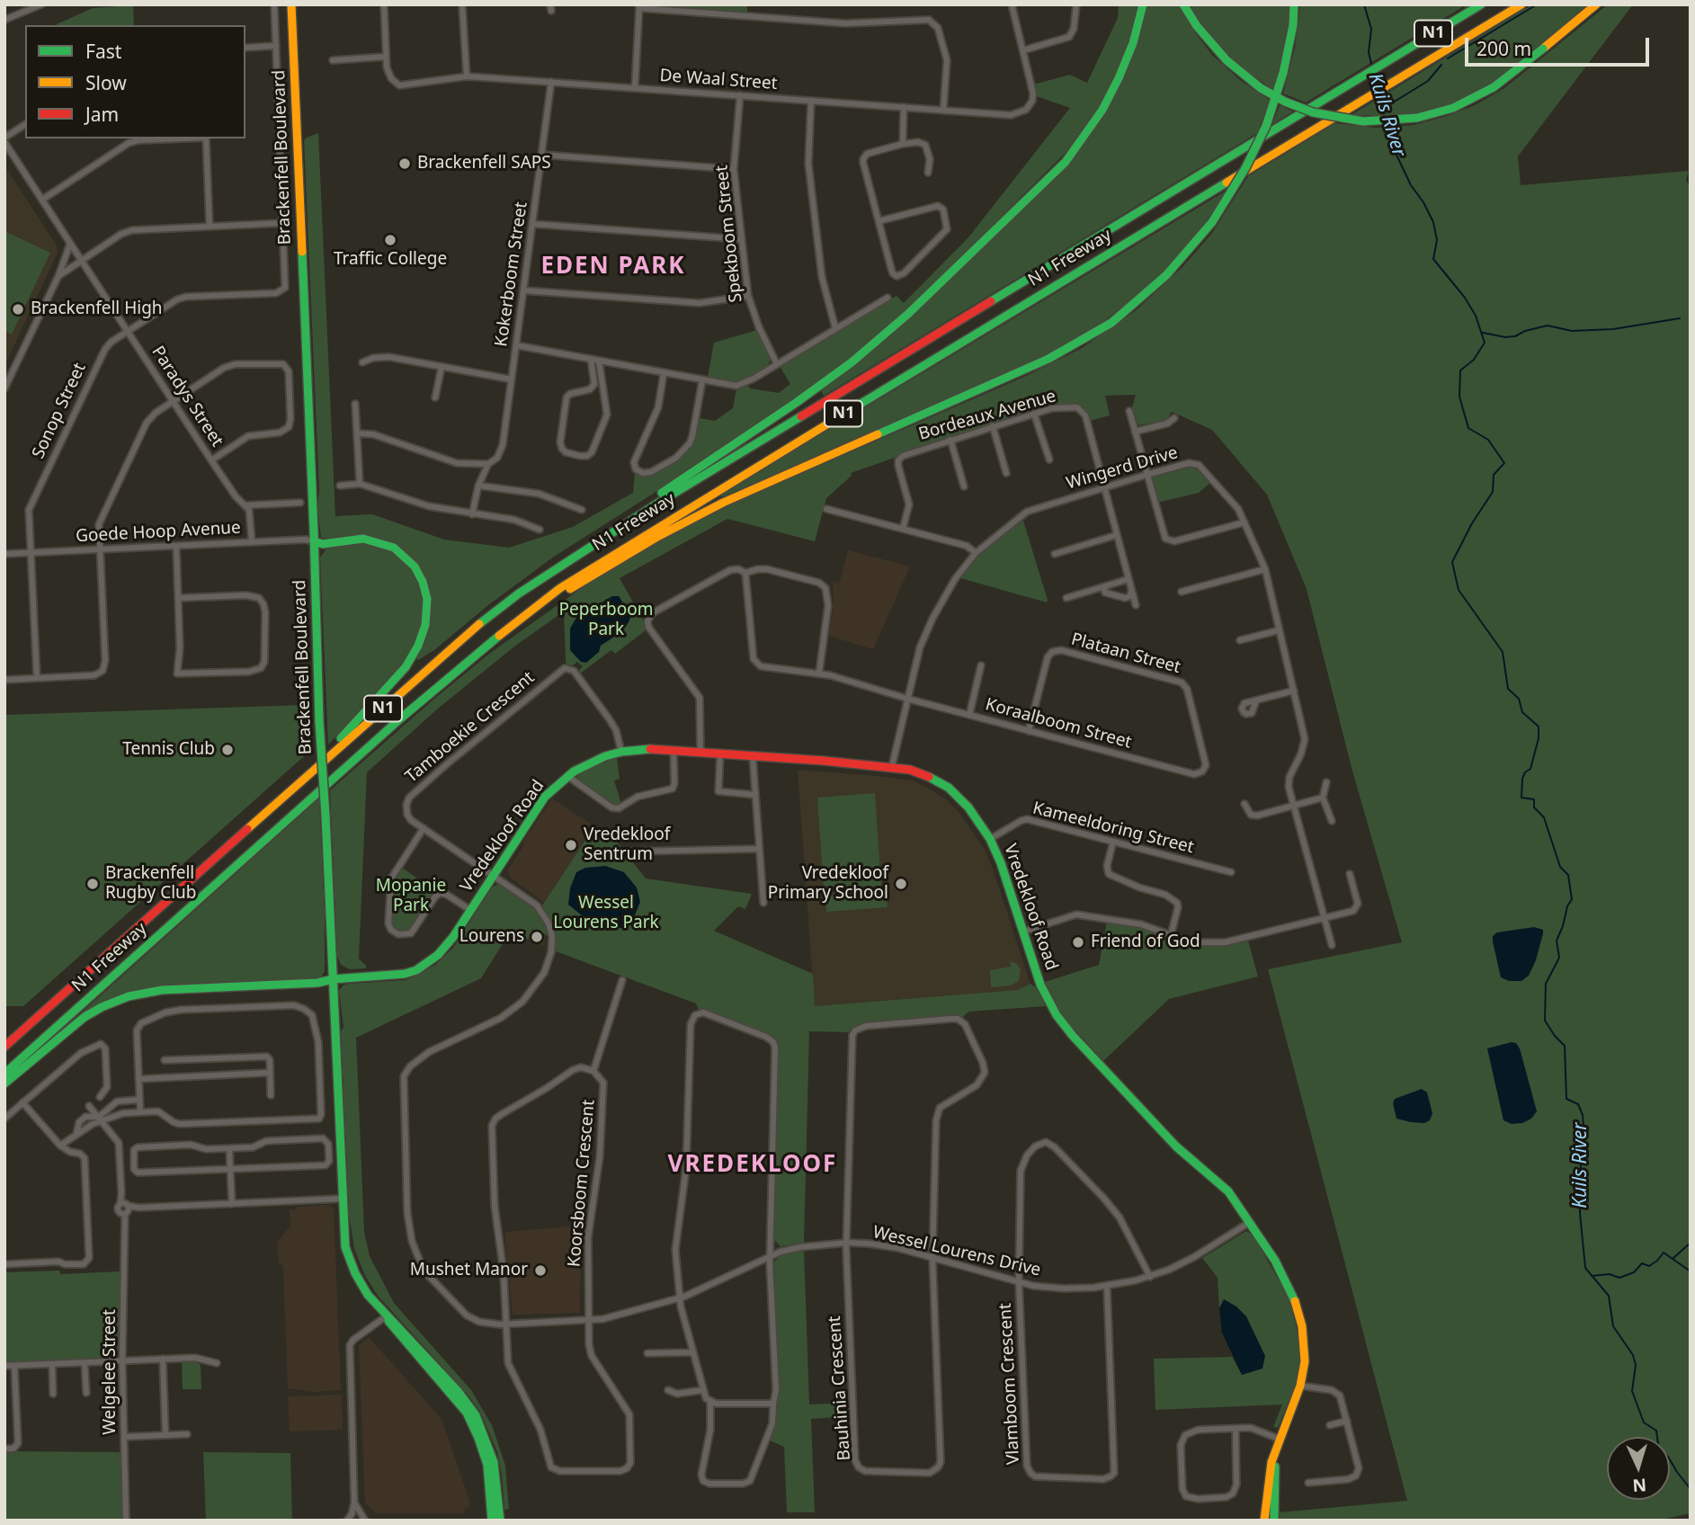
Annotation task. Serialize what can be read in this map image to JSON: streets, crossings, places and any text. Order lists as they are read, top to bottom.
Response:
{
  "streets": {
    "main road": [
      "N1",
      "Brackenfell Boulevard",
      "N1 Freeway",
      "Vredekloof Road"
    ],
    "street": [
      "De Waal Street",
      "Spekboom Street",
      "Kokerboom Street",
      "Paradys Street",
      "Sonop Street",
      "Bordeaux Avenue",
      "Wingerd Drive",
      "Goede Hoop Avenue",
      "Plataan Street",
      "Koraalboom Street",
      "Tamboekie Crescent",
      "Kameeldoring Street",
      "Koorsboom Crescent",
      "Wessel Lourens Drive",
      "Welgelee Street",
      "Vlamboom Crescent",
      "Bauhinia Crescent"
    ]
  },
  "crossings": [
    ["De Waal Street", "Spekboom Street"],
    ["De Waal Street", "Kokerboom Street"],
    ["Brackenfell Boulevard", "Goede Hoop Avenue"],
    ["Brackenfell Boulevard", "Vredekloof Road"],
    ["Paradys Street", "Sonop Street"],
    ["Paradys Street", "Goede Hoop Avenue"],
    ["Sonop Street", "Goede Hoop Avenue"],
    ["Bordeaux Avenue", "Wingerd Drive"],
    ["Wingerd Drive", "Koraalboom Street"],
    ["Wingerd Drive", "Vredekloof Road"],
    ["Plataan Street", "Koraalboom Street"],
    ["Tamboekie Crescent", "Vredekloof Road"],
    ["Tamboekie Crescent", "Wessel Lourens Drive"],
    ["Kameeldoring Street", "Vredekloof Road"],
    ["Vredekloof Road", "Wessel Lourens Drive"],
    ["Koorsboom Crescent", "Wessel Lourens Drive"],
    ["Wessel Lourens Drive", "Vlamboom Crescent"],
    ["Wessel Lourens Drive", "Bauhinia Crescent"]
  ],
  "districts": ["EDEN PARK", "VREDEKLOOF"],
  "water": ["Kuils River"],
  "parks": ["Peperboom Park", "Mopanie Park", "Wessel Lourens Park"],
  "places": [
    "Brackenfell SAPS",
    "Traffic College",
    "Brackenfell High",
    "Tennis Club",
    "Vredekloof Sentrum",
    "Brackenfell Rugby Club",
    "Vredekloof Primary School",
    "Lourens",
    "Friend of God",
    "Mushet Manor"
  ],
  "legend": ["Fast", "Slow", "Jam"],
  "scale_bar": "200 m",
  "north": "bottom"
}
